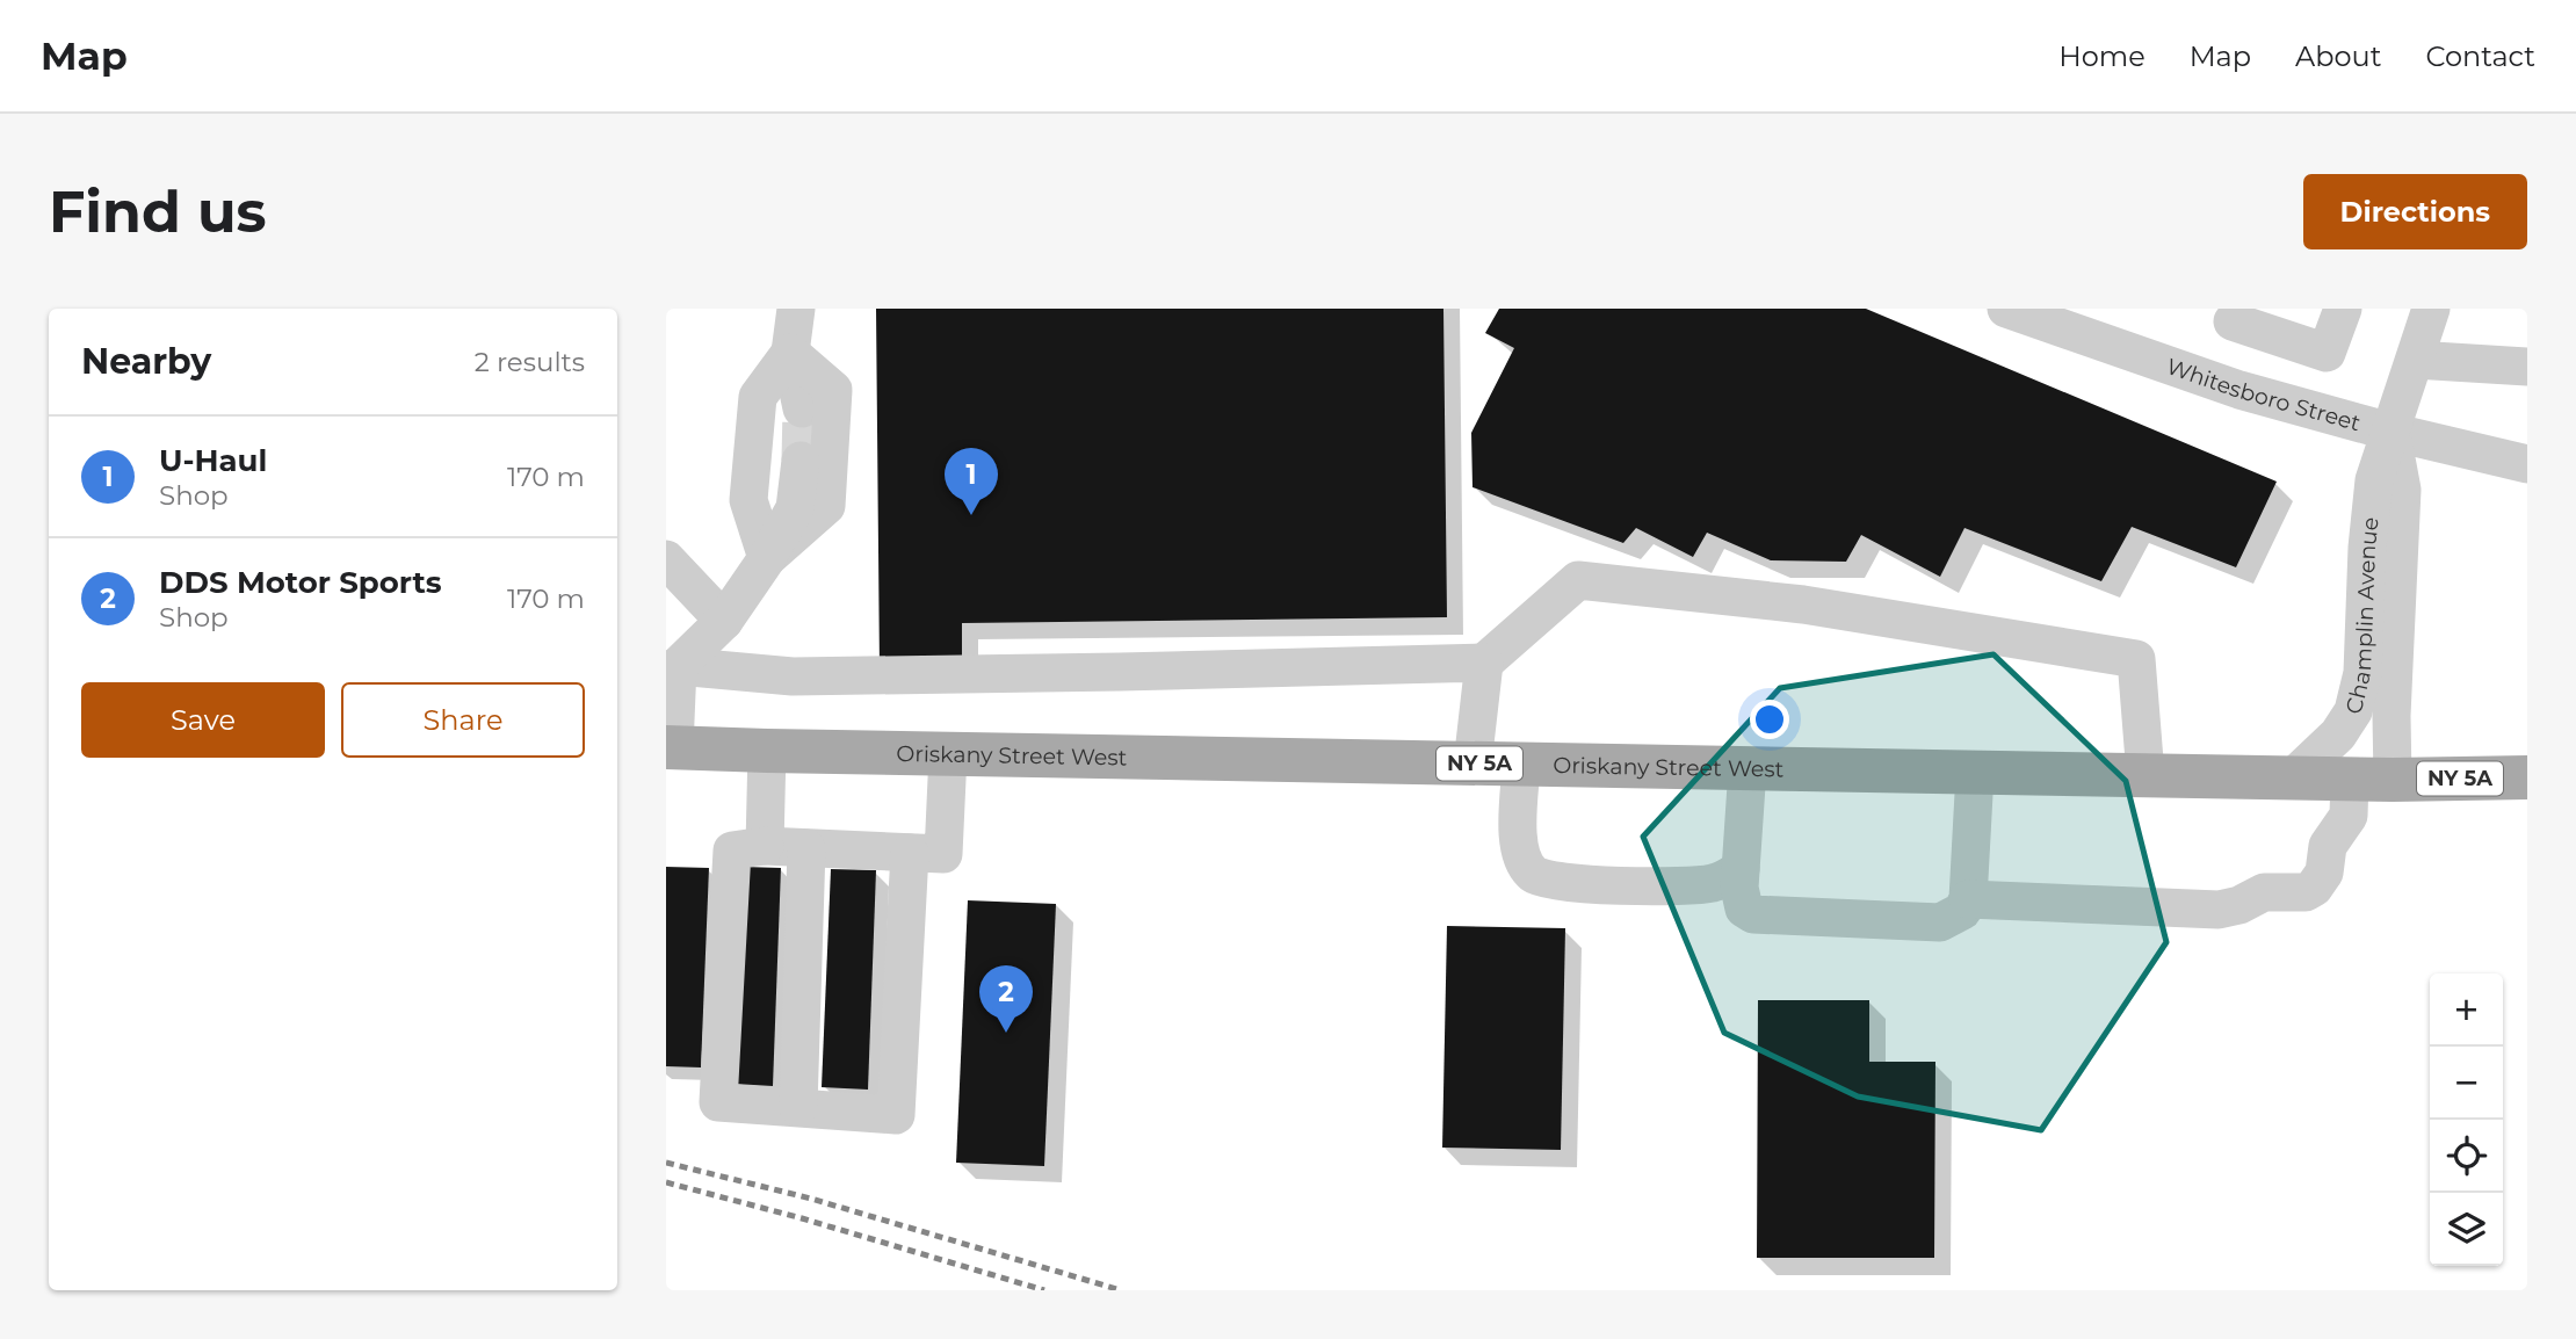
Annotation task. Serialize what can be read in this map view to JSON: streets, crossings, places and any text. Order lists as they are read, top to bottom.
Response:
{
  "streets": {
    "main road": ["Oriskany Street West", "NY 5A"],
    "street": ["Whitesboro Street", "Champlin Avenue"]
  },
  "crossings": [
    ["Whitesboro Street", "Champlin Avenue"],
    ["Champlin Avenue", "Oriskany Street West"]
  ],
  "page": {
    "header": "Map",
    "nav": [
      "Home",
      "Map",
      "About",
      "Contact"
    ],
    "buttons": [
      "Directions",
      ["Save", "Share"]
    ],
    "title": "Find us",
    "heading": ["Nearby", "2 results"],
    "list": [
      {
        "mark": "1",
        "name": "U-Haul",
        "note": "Shop",
        "value": "170 m"
      },
      {
        "mark": "2",
        "name": "DDS Motor Sports",
        "note": "Shop",
        "value": "170 m"
      }
    ],
    "pins": ["1", "2"],
    "map_buttons": ["+", "−"]
  }
}
